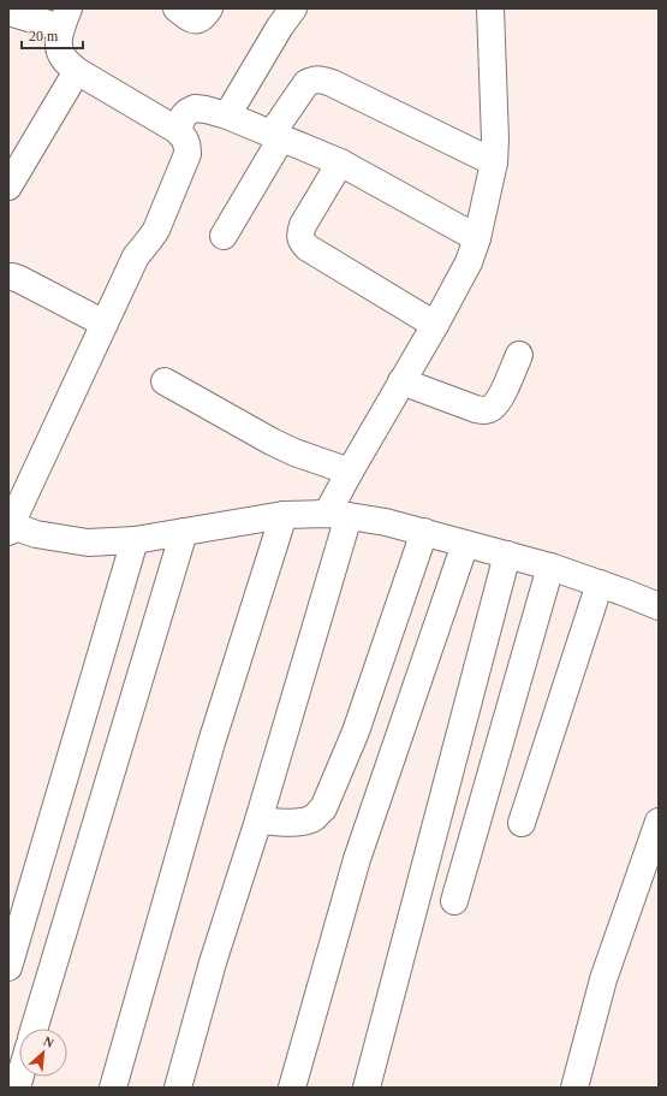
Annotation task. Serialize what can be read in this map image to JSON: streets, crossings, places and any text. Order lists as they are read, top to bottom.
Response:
{
  "scale_bar": "20 m",
  "north": "top right"
}
